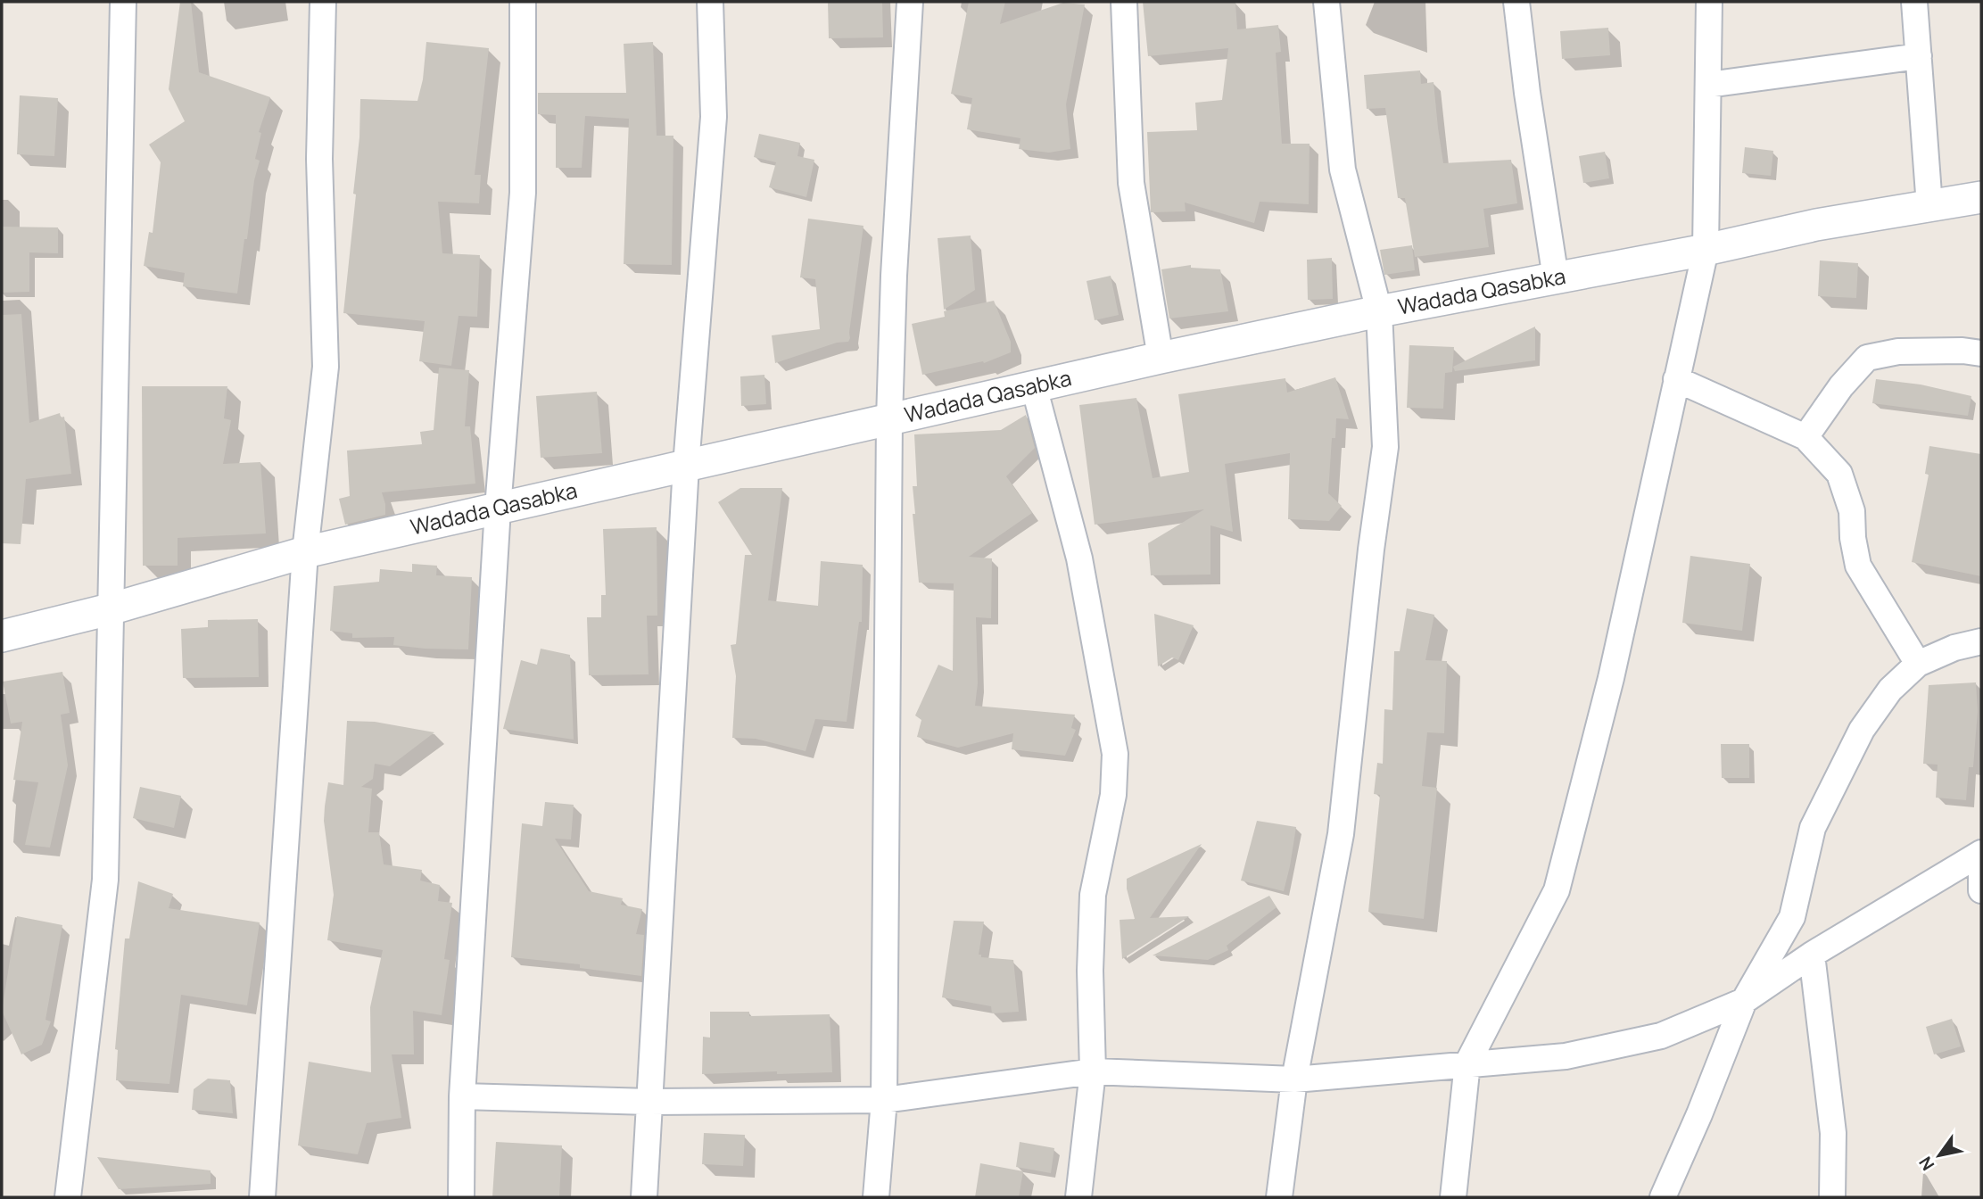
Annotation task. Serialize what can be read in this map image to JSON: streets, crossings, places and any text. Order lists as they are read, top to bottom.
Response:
{
  "streets": {
    "street": ["Wadada Qasabka"]
  },
  "north": "bottom left"
}
